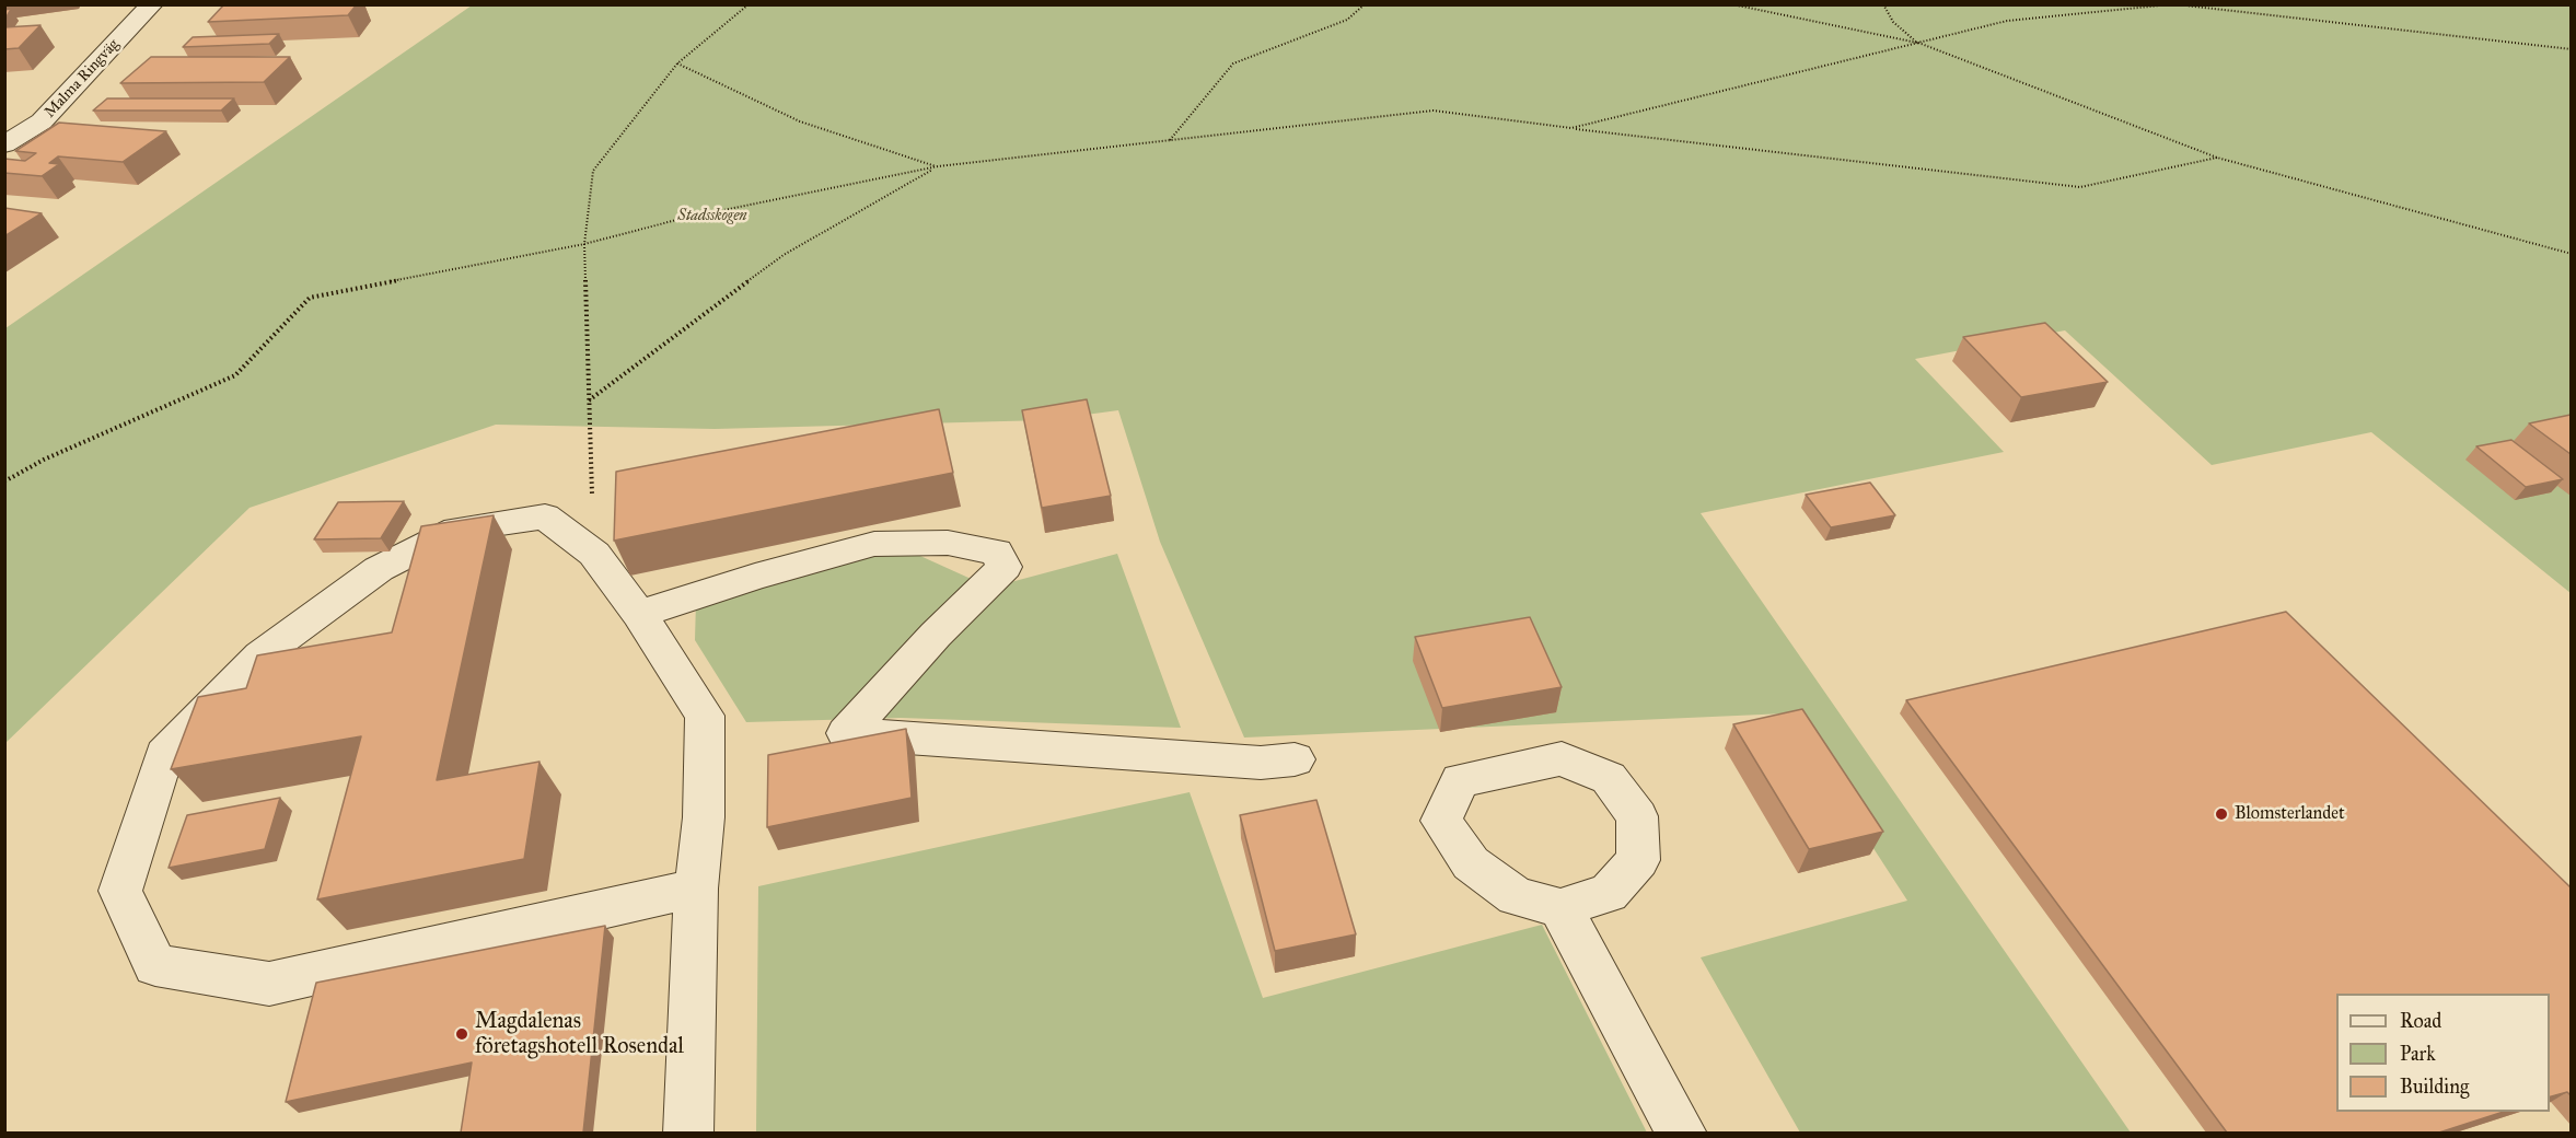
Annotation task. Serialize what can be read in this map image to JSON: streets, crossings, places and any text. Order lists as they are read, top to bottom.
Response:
{
  "streets": {
    "street": ["Malma Ringväg"]
  },
  "parks": ["Stadsskogen"],
  "places": ["Blomsterlandet", "Magdalenas företagshotell Rosendal"],
  "legend": ["Road", "Park", "Building"]
}
